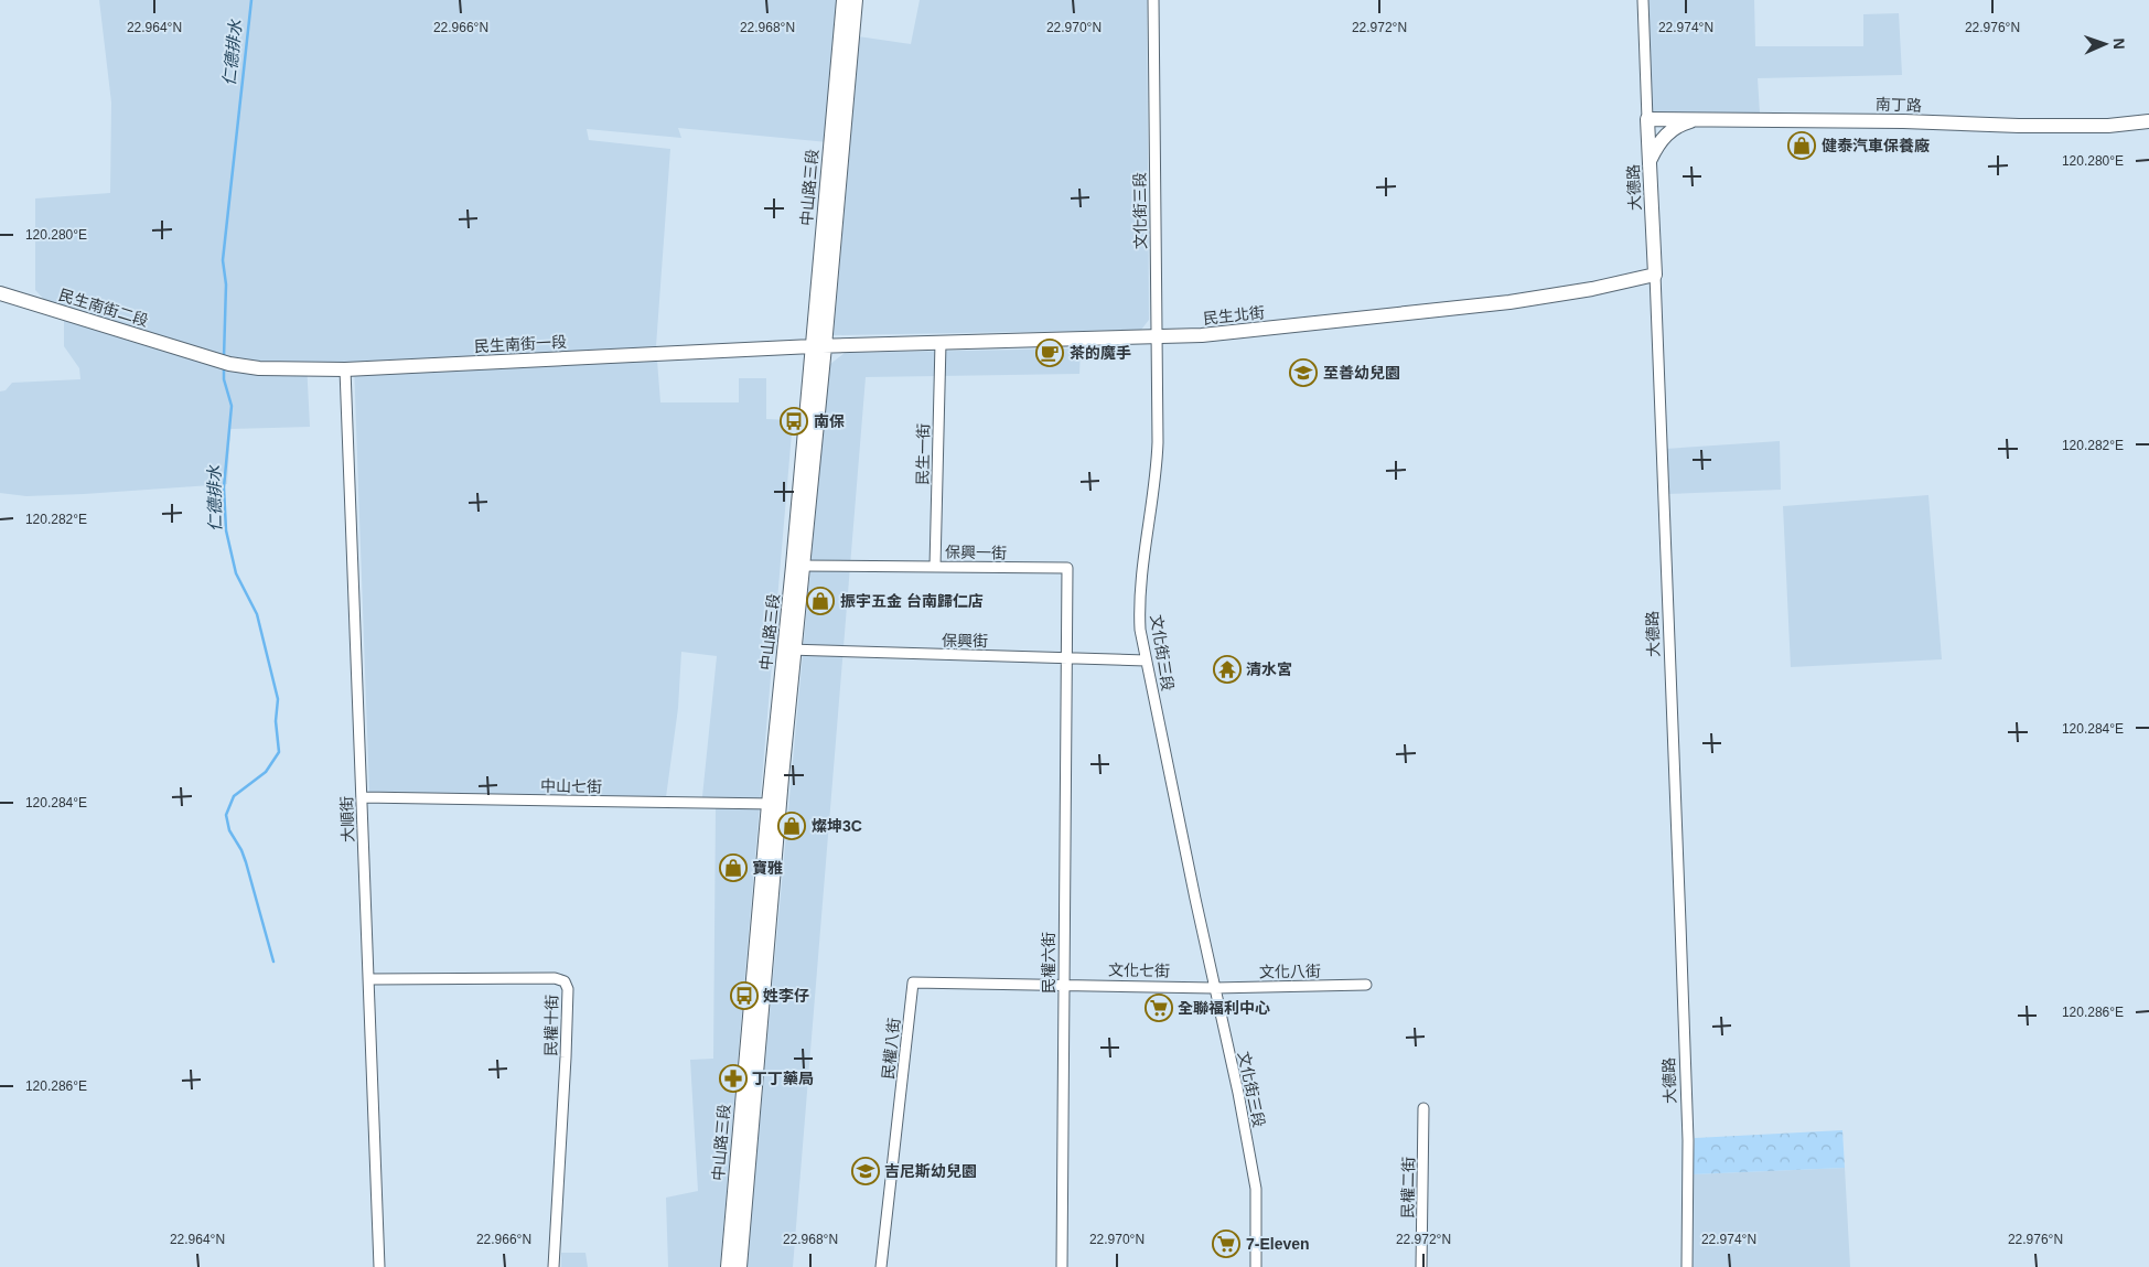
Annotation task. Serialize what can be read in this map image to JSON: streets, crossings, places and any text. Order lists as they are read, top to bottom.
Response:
{
  "streets": {
    "street": [
      "南丁路",
      "中山路三段",
      "大德路",
      "文化街三段",
      "民生南街二段",
      "民生北街",
      "民生南街一段",
      "民生一街",
      "保興一街",
      "保興街",
      "中山七街",
      "大順街",
      "民權六街",
      "文化七街",
      "文化八街",
      "民權十街",
      "民權八街",
      "民權二街"
    ]
  },
  "crossings": [
    ["南丁路", "大德路"],
    ["中山路三段", "民生北街"],
    ["中山路三段", "民生南街一段"],
    ["中山路三段", "保興一街"],
    ["中山路三段", "保興街"],
    ["中山路三段", "中山七街"],
    ["大德路", "民生北街"],
    ["文化街三段", "民生北街"],
    ["文化街三段", "保興街"],
    ["文化街三段", "文化七街"],
    ["文化街三段", "文化八街"],
    ["民生南街二段", "民生南街一段"],
    ["民生北街", "民生南街一段"],
    ["民生北街", "民生一街"],
    ["民生南街一段", "大順街"],
    ["民生一街", "保興一街"],
    ["保興一街", "保興街"],
    ["保興一街", "民權六街"],
    ["保興街", "民權六街"],
    ["中山七街", "大順街"],
    ["大順街", "民權十街"],
    ["民權六街", "文化七街"],
    ["民權六街", "民權八街"],
    ["文化七街", "文化八街"],
    ["文化七街", "民權八街"]
  ],
  "water": ["仁德排水"],
  "places": {
    "shop": [
      "健泰汽車保養廠",
      "振宇五金 台南歸仁店",
      "燦坤3C",
      "寶雅"
    ],
    "cafe": ["茶的魔手"],
    "school or university": ["至善幼兒園", "吉尼斯幼兒園"],
    "bus stop": ["南保", "姓李仔"],
    "temple": ["清水宮"],
    "supermarket": ["全聯福利中心", "7-Eleven"],
    "pharmacy": ["丁丁藥局"]
  },
  "north": "right",
  "coordinates": [
    "22.964°N",
    "22.966°N",
    "22.968°N",
    "22.970°N",
    "22.972°N",
    "22.974°N",
    "22.976°N",
    "120.280°E",
    "120.282°E",
    "120.284°E",
    "120.286°E"
  ]
}
